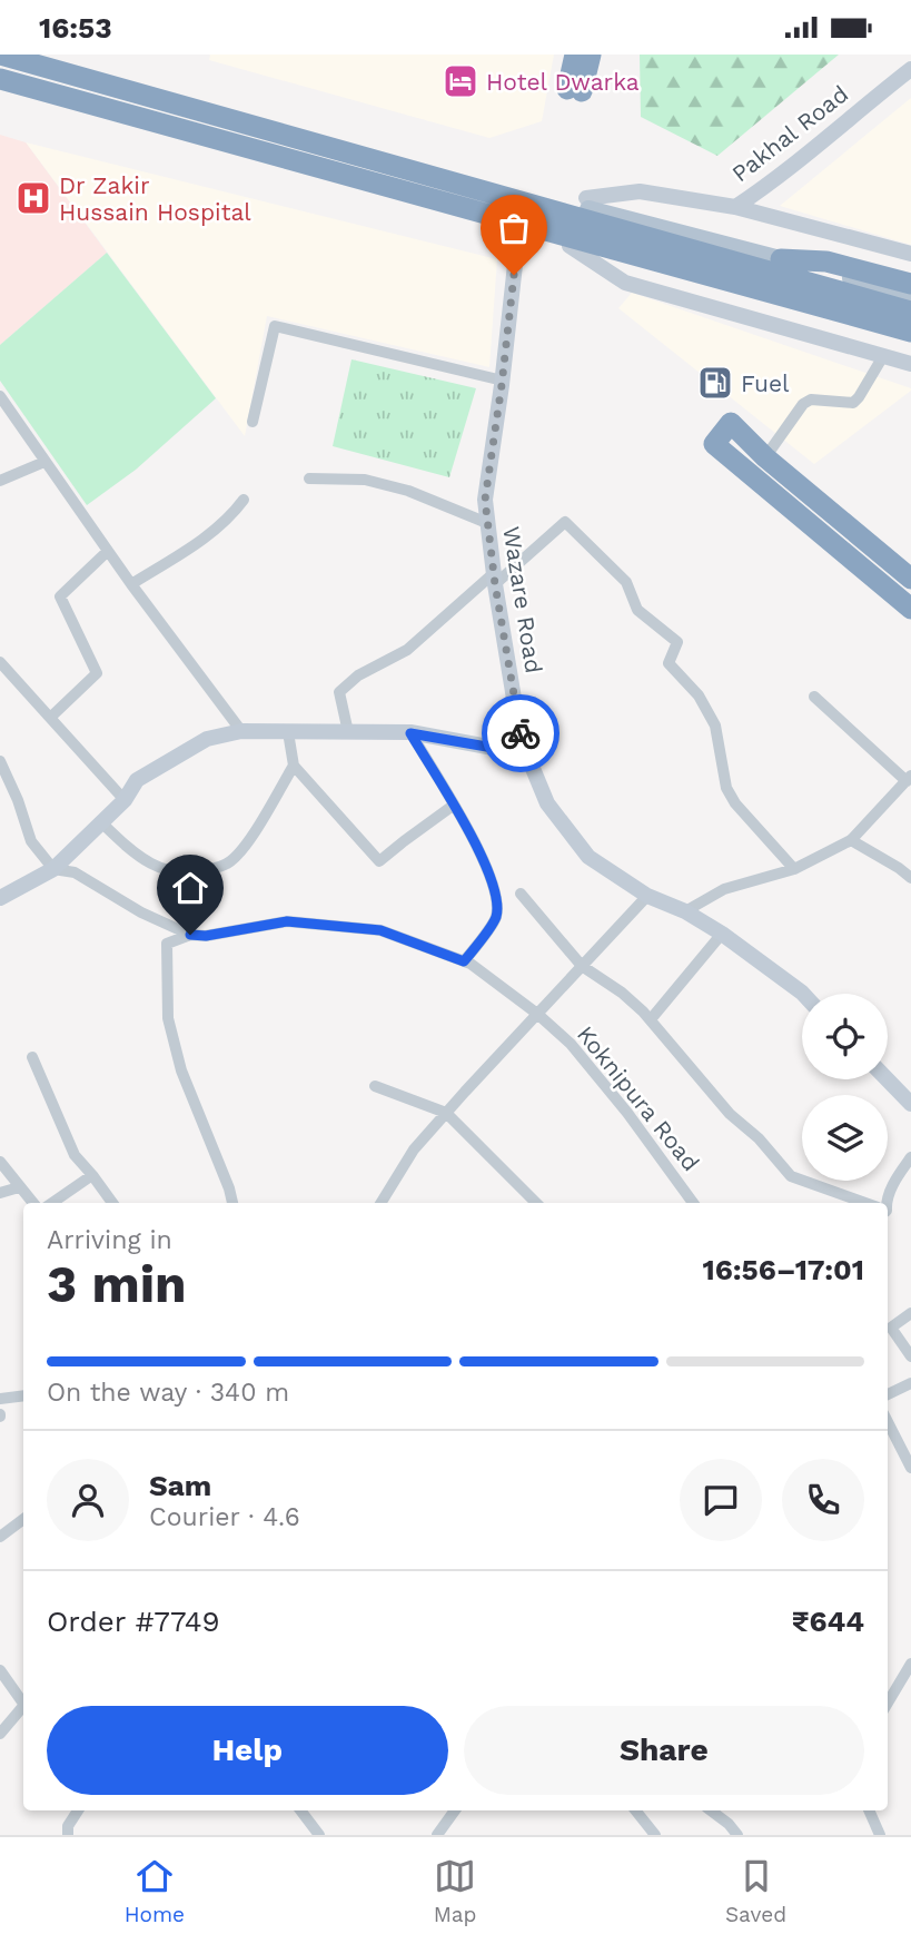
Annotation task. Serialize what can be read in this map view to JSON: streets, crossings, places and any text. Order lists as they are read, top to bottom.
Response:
{
  "streets": {
    "street": ["Pakhal Road", "Wazare Road", "Koknipura Road"]
  },
  "places": {
    "hotel": ["Hotel Dwarka"],
    "hospital": ["Dr Zakir Hussain Hospital"],
    "fuel station": ["Fuel"]
  },
  "page": {
    "status": "16:53",
    "heading": ["3 min", "Arriving in", "16:56–17:01"],
    "panel": [
      "Sam",
      "Courier · 4.6",
      "Order #7749",
      "₹644"
    ],
    "bar": "On the way · 340 m",
    "buttons": ["Help", "Share"],
    "tabs": ["Home", "Map", "Saved"]
  }
}
